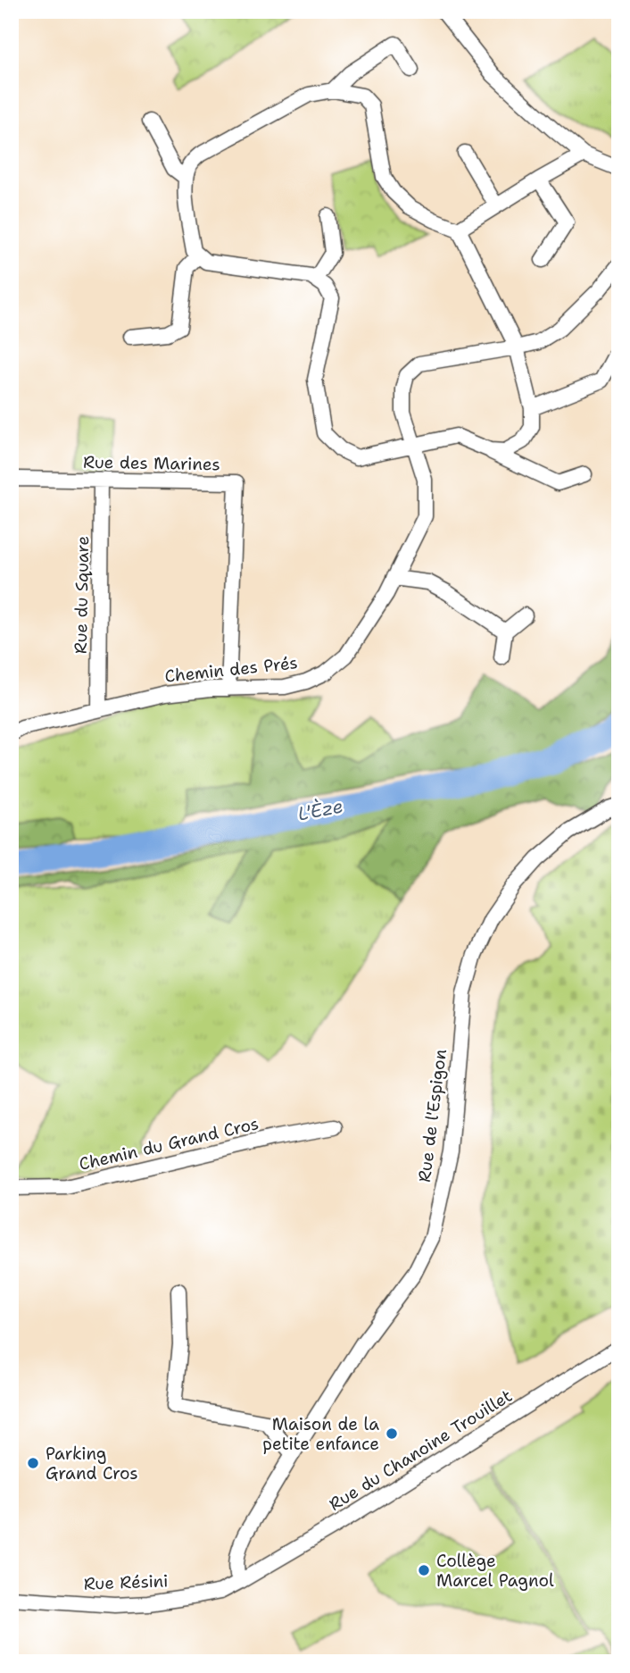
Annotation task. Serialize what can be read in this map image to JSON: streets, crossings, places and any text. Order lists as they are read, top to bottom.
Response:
{
  "streets": {
    "street": [
      "Rue des Marines",
      "Rue du Square",
      "Chemin des Prés",
      "Rue de l'Espigon",
      "Chemin du Grand Cros",
      "Rue du Chanoine Trouillet",
      "Rue Résini"
    ]
  },
  "crossings": [
    ["Rue des Marines", "Rue du Square"],
    ["Rue des Marines", "Chemin des Prés"],
    ["Rue du Square", "Chemin des Prés"],
    ["Rue de l'Espigon", "Rue du Chanoine Trouillet"],
    ["Rue de l'Espigon", "Rue Résini"],
    ["Rue du Chanoine Trouillet", "Rue Résini"]
  ],
  "water": ["L'Èze"],
  "places": ["Maison de la petite enfance", "Parking Grand Cros", "Collège Marcel Pagnol"]
}
